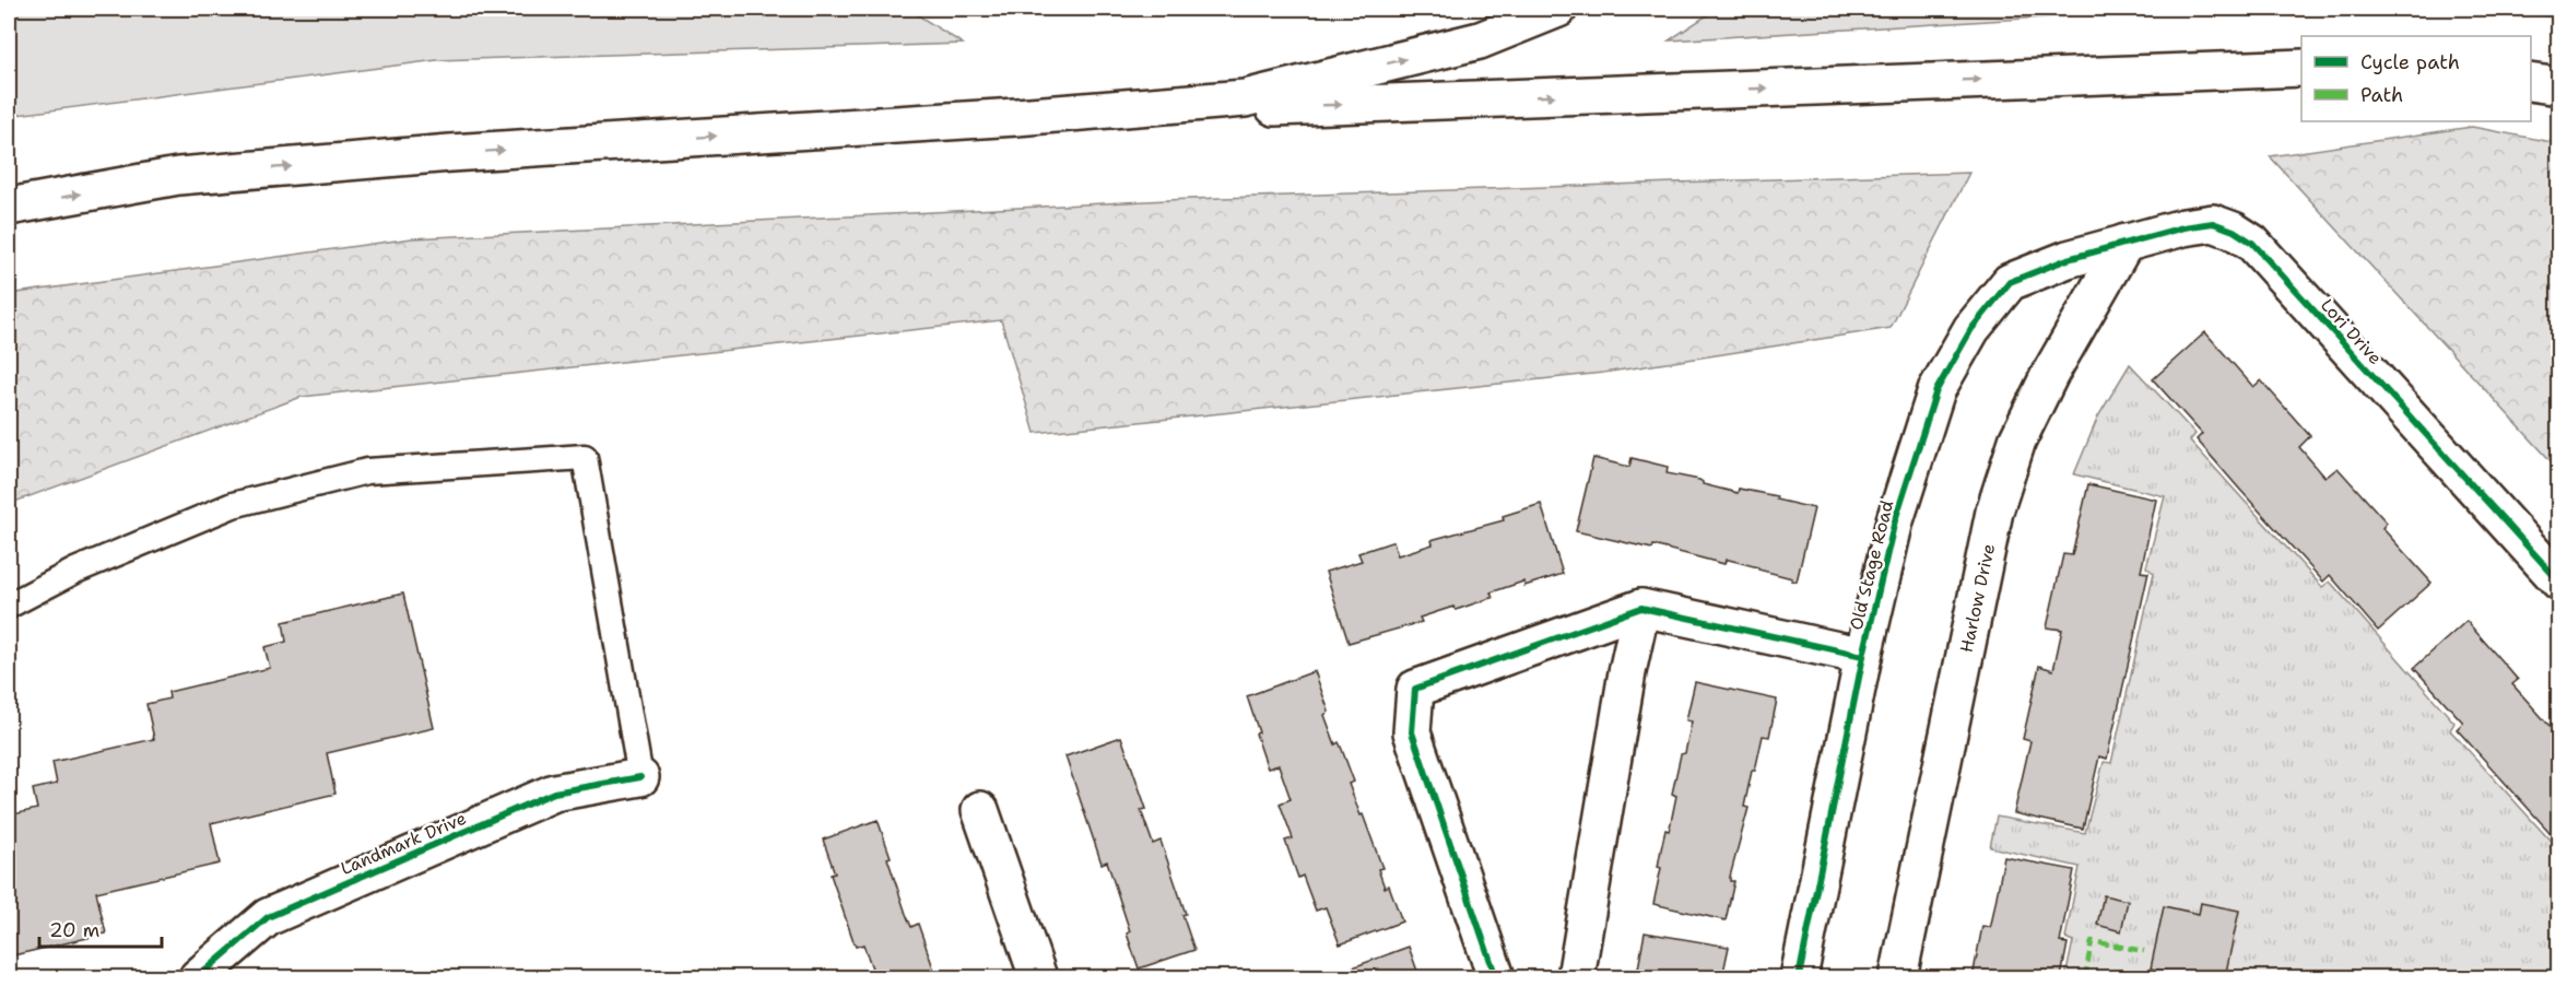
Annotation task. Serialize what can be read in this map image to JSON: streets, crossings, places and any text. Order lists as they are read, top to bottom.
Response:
{
  "streets": {
    "main road": [
      "Lori Drive",
      "Old Stage Road",
      "Harlow Drive",
      "Landmark Drive"
    ]
  },
  "crossings": [
    ["Lori Drive", "Old Stage Road"],
    ["Lori Drive", "Harlow Drive"]
  ],
  "legend": ["Cycle path", "Path"],
  "scale_bar": "20 m"
}
